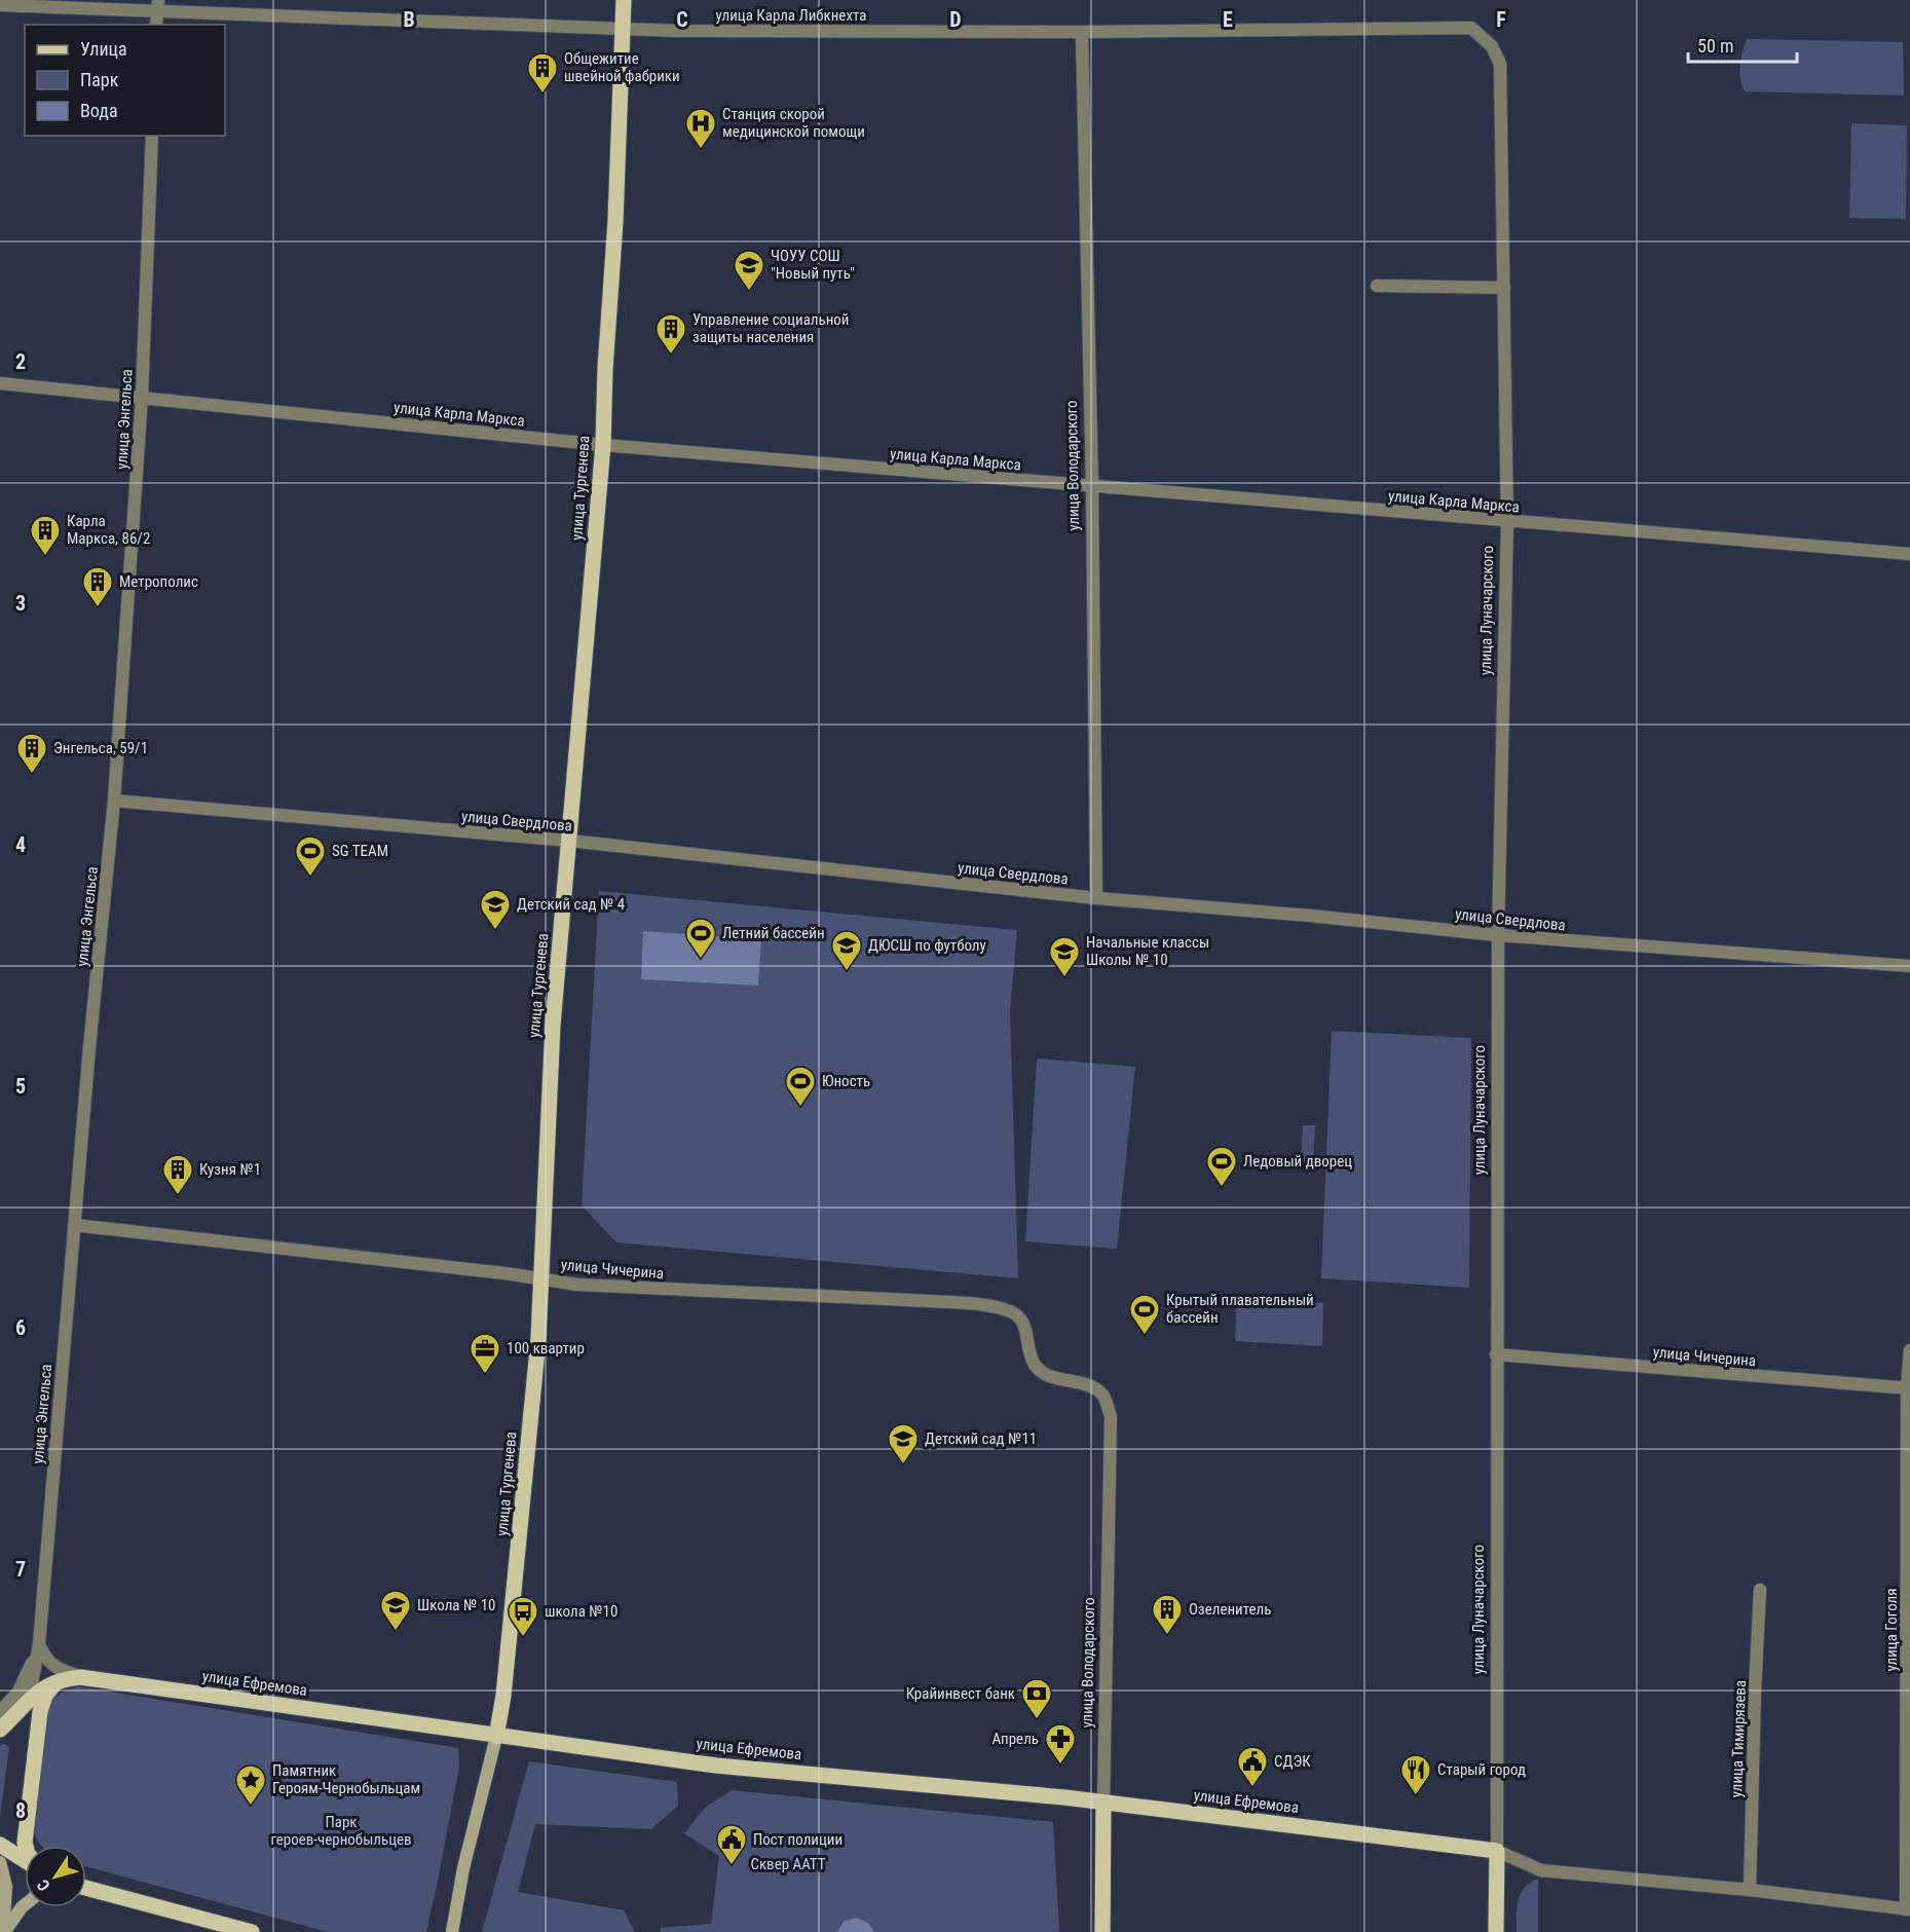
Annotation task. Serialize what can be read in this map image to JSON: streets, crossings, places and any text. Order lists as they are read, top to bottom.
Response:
{
  "streets": {
    "main road": [
      "улица Володарского",
      "улица Тургенева",
      "улица Луначарского",
      "улица Ефремова"
    ],
    "street": [
      "улица Карла Либкнехта",
      "улица Карла Маркса",
      "улица Энгельса",
      "улица Свердлова",
      "улица Чичерина",
      "улица Гоголя",
      "улица Тимирязева"
    ]
  },
  "crossings": [
    ["улица Карла Либкнехта", "улица Володарского"],
    ["улица Карла Либкнехта", "улица Тургенева"],
    ["улица Карла Либкнехта", "улица Луначарского"],
    ["улица Карла Маркса", "улица Энгельса"],
    ["улица Карла Маркса", "улица Володарского"],
    ["улица Карла Маркса", "улица Тургенева"],
    ["улица Карла Маркса", "улица Луначарского"],
    ["улица Энгельса", "улица Свердлова"],
    ["улица Энгельса", "улица Чичерина"],
    ["улица Энгельса", "улица Ефремова"],
    ["улица Володарского", "улица Свердлова"],
    ["улица Володарского", "улица Чичерина"],
    ["улица Володарского", "улица Ефремова"],
    ["улица Тургенева", "улица Свердлова"],
    ["улица Тургенева", "улица Чичерина"],
    ["улица Тургенева", "улица Ефремова"],
    ["улица Луначарского", "улица Свердлова"],
    ["улица Луначарского", "улица Чичерина"],
    ["улица Луначарского", "улица Ефремова"],
    ["улица Чичерина", "улица Гоголя"]
  ],
  "parks": ["Парк героев-чернобыльцев", "Сквер ААТТ"],
  "places": {
    "building": [
      "Общежитие швейной фабрики",
      "Управление социальной защиты населения",
      "Карла Маркса, 86/2",
      "Метрополис",
      "Энгельса, 59/1",
      "Кузня №1",
      "Озеленитель"
    ],
    "hospital": ["Станция скорой медицинской помощи"],
    "school or university": [
      "ЧОУУ СОШ \"Новый путь\"",
      "Детский сад № 4",
      "ДЮСШ по футболу",
      "Начальные классы Школы № 10",
      "Детский сад №11",
      "Школа № 10"
    ],
    "sports": [
      "SG TEAM",
      "Летний бассейн",
      "Юность",
      "Ледовый дворец",
      "Крытый плавательный бассейн"
    ],
    "office": ["100 квартир"],
    "bus stop": ["школа №10"],
    "bank": ["Крайинвест банк"],
    "pharmacy": ["Апрель"],
    "public building": ["СДЭК", "Пост полиции"],
    "restaurant": ["Старый город"],
    "place": ["Памятник Героям-Чернобыльцам"]
  },
  "legend": ["Улица", "Парк", "Вода"],
  "scale_bar": "50 m",
  "north": "bottom left",
  "grid": {
    "columns": [
      "B",
      "C",
      "D",
      "E",
      "F"
    ],
    "rows": [
      "2",
      "3",
      "4",
      "5",
      "6",
      "7",
      "8"
    ]
  }
}
